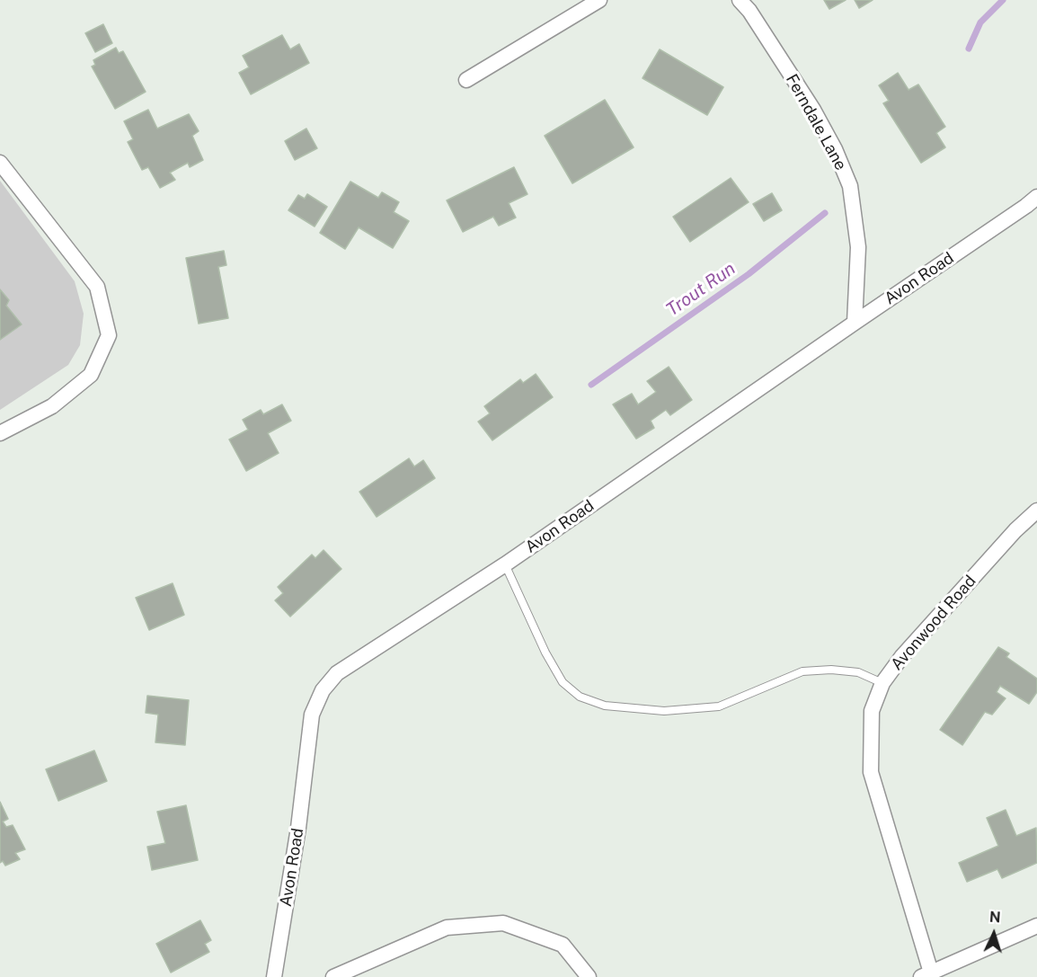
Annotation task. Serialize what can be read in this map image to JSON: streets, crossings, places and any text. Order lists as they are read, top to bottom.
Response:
{
  "streets": {
    "street": ["Ferndale Lane", "Avon Road", "Avonwood Road"]
  },
  "crossings": [
    ["Ferndale Lane", "Avon Road"]
  ],
  "water": ["Trout Run"],
  "north": "top"
}
